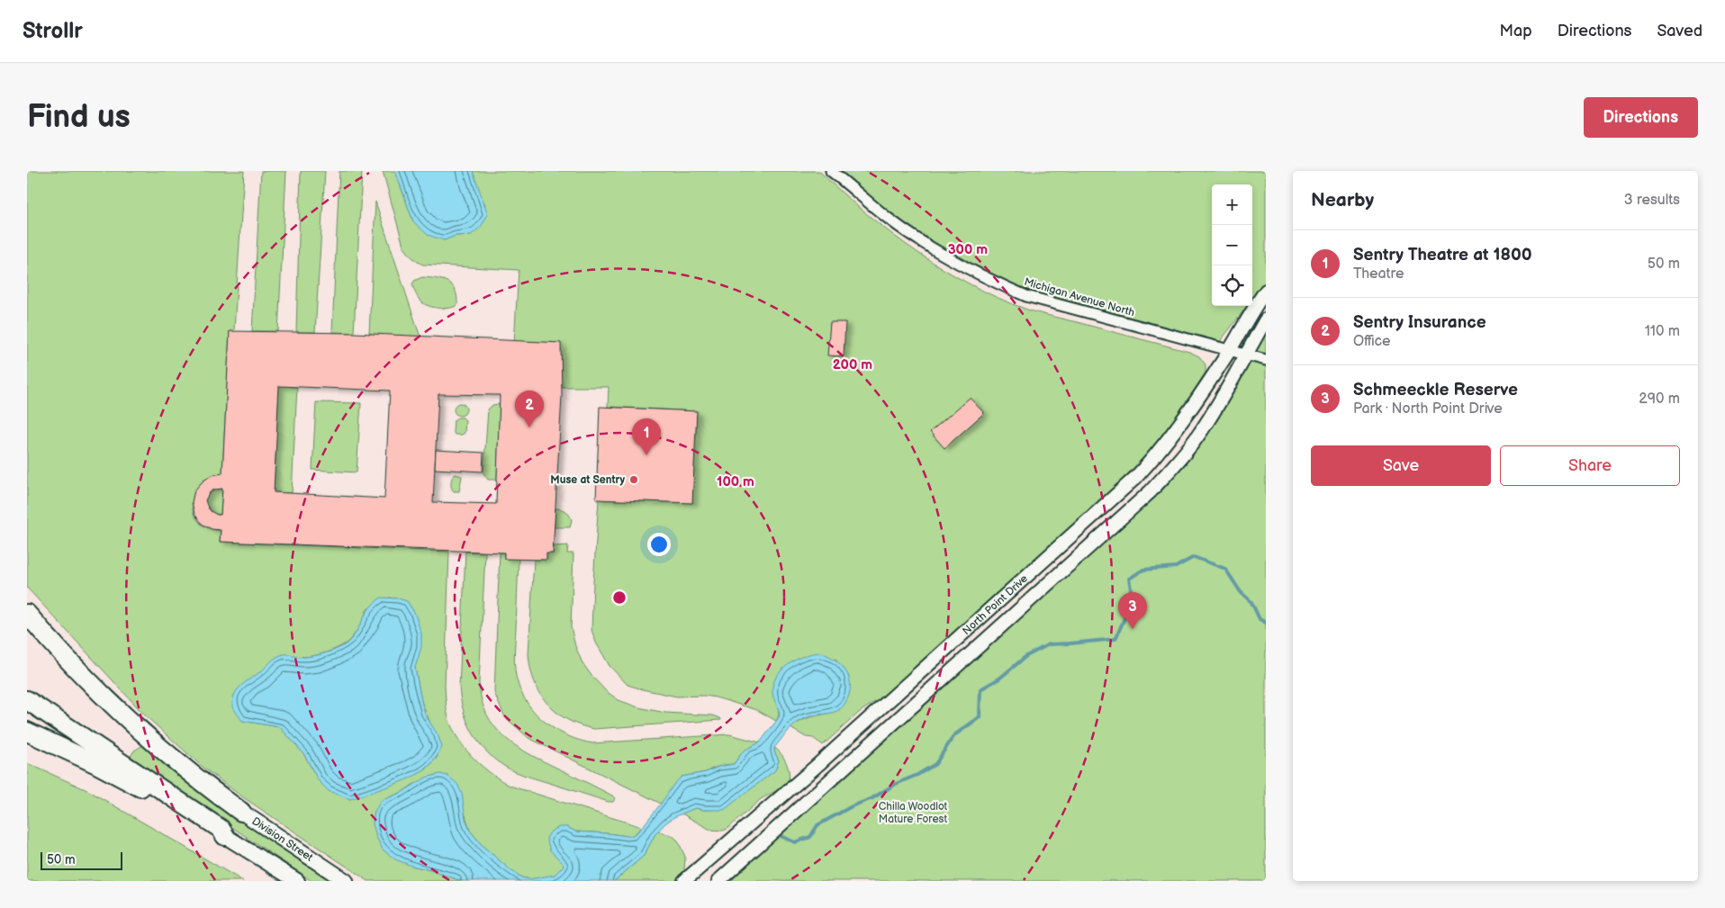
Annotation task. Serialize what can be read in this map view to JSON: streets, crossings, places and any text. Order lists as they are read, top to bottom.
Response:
{
  "streets": {
    "main road": ["Division Street"],
    "street": ["Michigan Avenue North", "North Point Drive"]
  },
  "crossings": [
    ["Michigan Avenue North", "North Point Drive"]
  ],
  "parks": ["Chilla Woodlot Mature Forest"],
  "places": ["Muse at Sentry"],
  "scale_bar": "50 m",
  "page": {
    "header": "Strollr",
    "nav": ["Map", "Directions", "Saved"],
    "buttons": [
      "Directions",
      ["Save", "Share"]
    ],
    "title": "Find us",
    "heading": ["Nearby", "3 results"],
    "map_buttons": ["+", "−"],
    "list": [
      {
        "mark": "1",
        "name": "Sentry Theatre at 1800",
        "note": "Theatre",
        "value": "50 m"
      },
      {
        "mark": "2",
        "name": "Sentry Insurance",
        "note": "Office",
        "value": "110 m"
      },
      {
        "mark": "3",
        "name": "Schmeeckle Reserve",
        "note": "Park · North Point Drive",
        "value": "290 m"
      }
    ],
    "pins": ["2", "1", "3"],
    "scale": "50 m"
  },
  "rings": ["300 m", "200 m", "100 m"]
}
